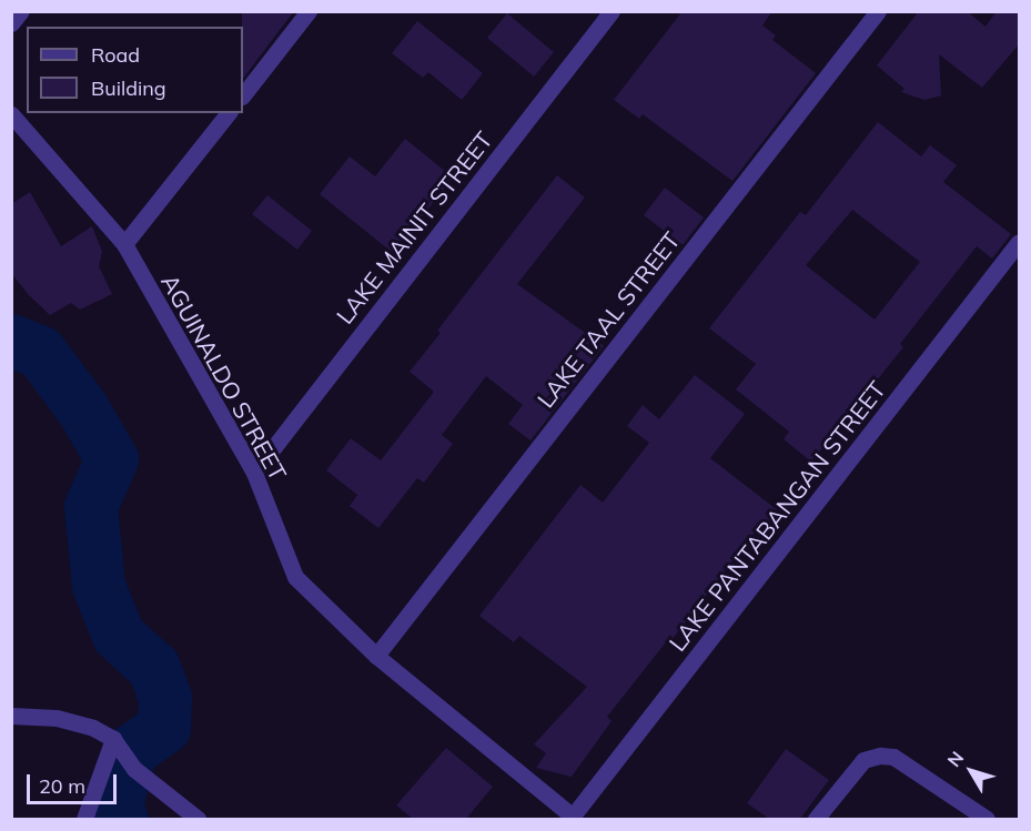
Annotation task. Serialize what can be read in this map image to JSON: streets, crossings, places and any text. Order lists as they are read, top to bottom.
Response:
{
  "streets": {
    "street": [
      "LAKE MAINIT STREET",
      "LAKE TAAL STREET",
      "AGUINALDO STREET",
      "LAKE PANTABANGAN STREET"
    ]
  },
  "crossings": [
    ["LAKE MAINIT STREET", "AGUINALDO STREET"],
    ["LAKE TAAL STREET", "AGUINALDO STREET"],
    ["AGUINALDO STREET", "LAKE PANTABANGAN STREET"]
  ],
  "legend": ["Road", "Building"],
  "scale_bar": "20 m",
  "north": "top left"
}
